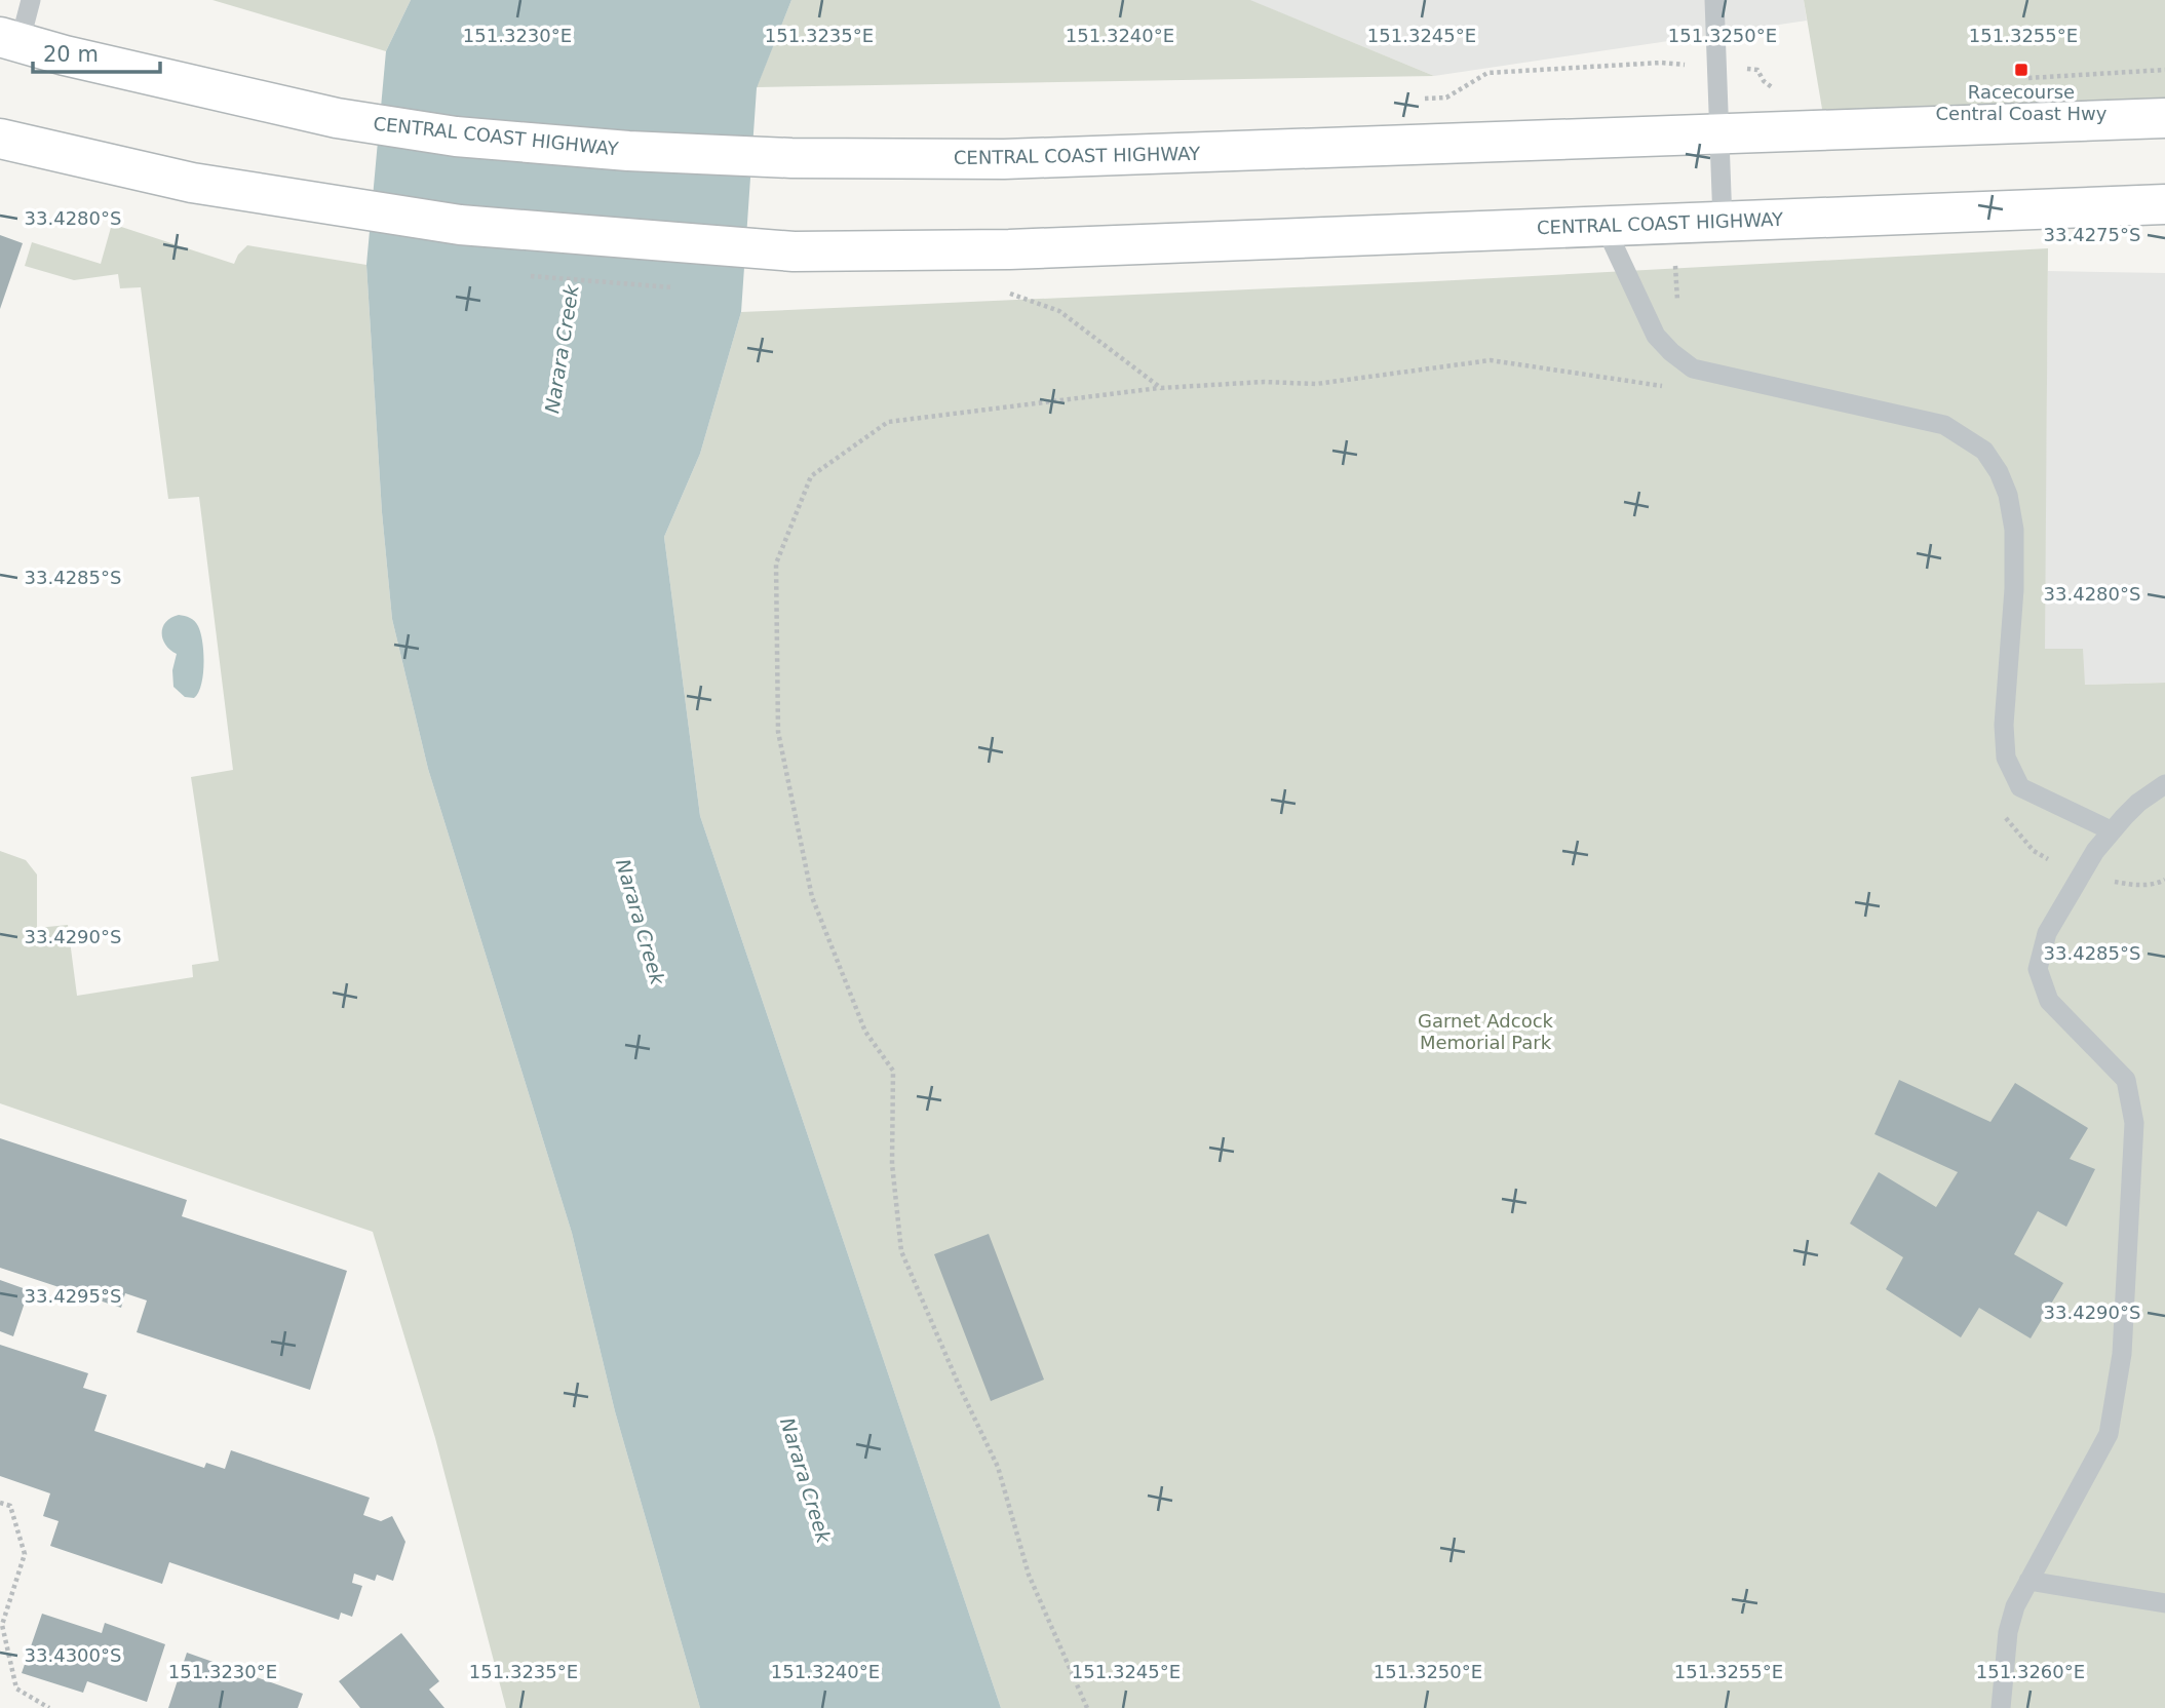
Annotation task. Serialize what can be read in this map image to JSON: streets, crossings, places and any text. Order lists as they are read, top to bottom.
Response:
{
  "streets": {
    "highway": ["CENTRAL COAST HIGHWAY"]
  },
  "water": ["Narara Creek"],
  "parks": ["Garnet Adcock Memorial Park"],
  "places": {
    "transit": ["Racecourse Central Coast Hwy"]
  },
  "scale_bar": "20 m",
  "coordinates": [
    "151.3230°E",
    "151.3235°E",
    "151.3240°E",
    "151.3245°E",
    "151.3250°E",
    "151.3255°E",
    "33.4280°S",
    "33.4275°S",
    "33.4285°S",
    "33.4290°S",
    "33.4295°S",
    "33.4300°S",
    "151.3260°E"
  ]
}
